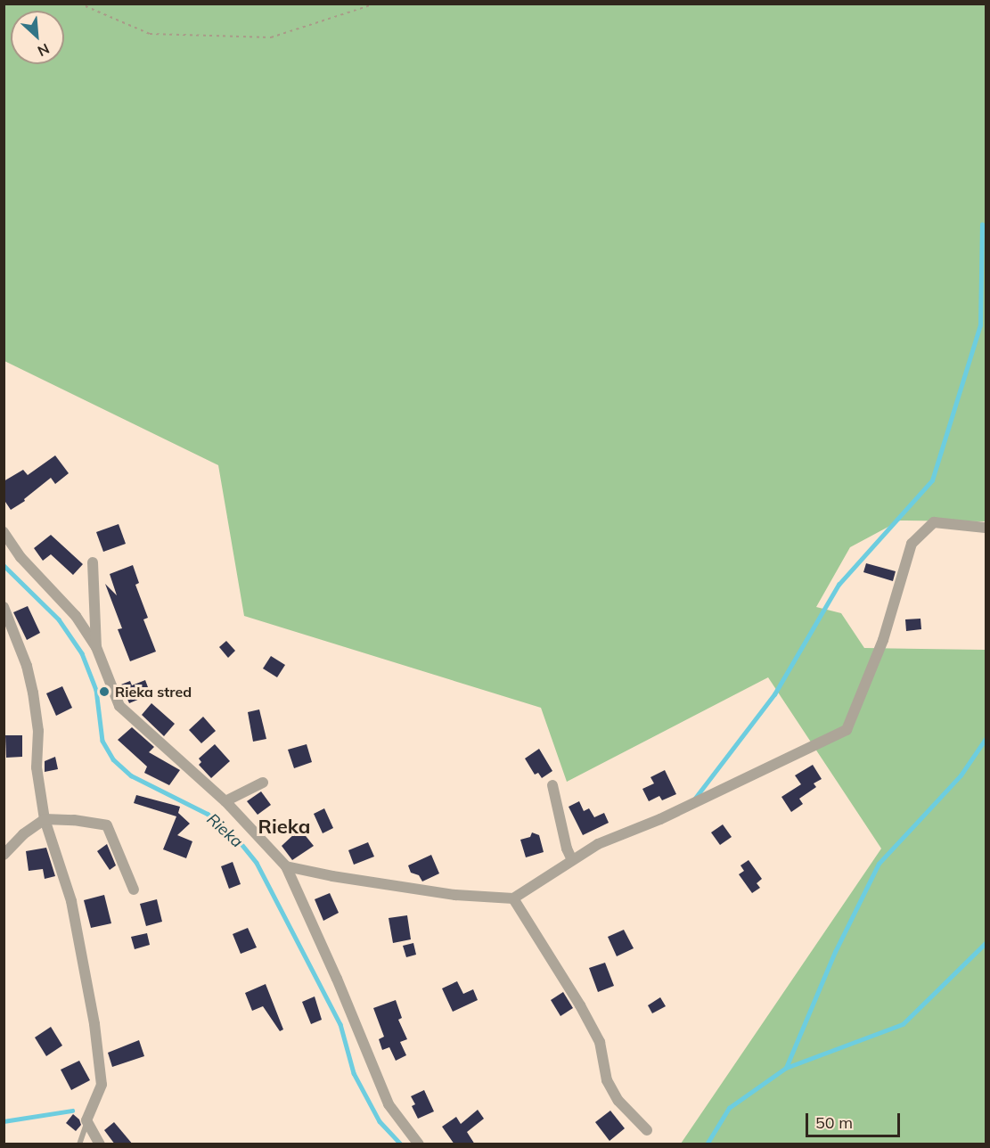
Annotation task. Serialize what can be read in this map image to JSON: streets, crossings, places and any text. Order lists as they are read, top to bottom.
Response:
{
  "districts": ["Rieka"],
  "water": ["Rieka"],
  "places": ["Rieka stred"],
  "scale_bar": "50 m",
  "north": "bottom right"
}
